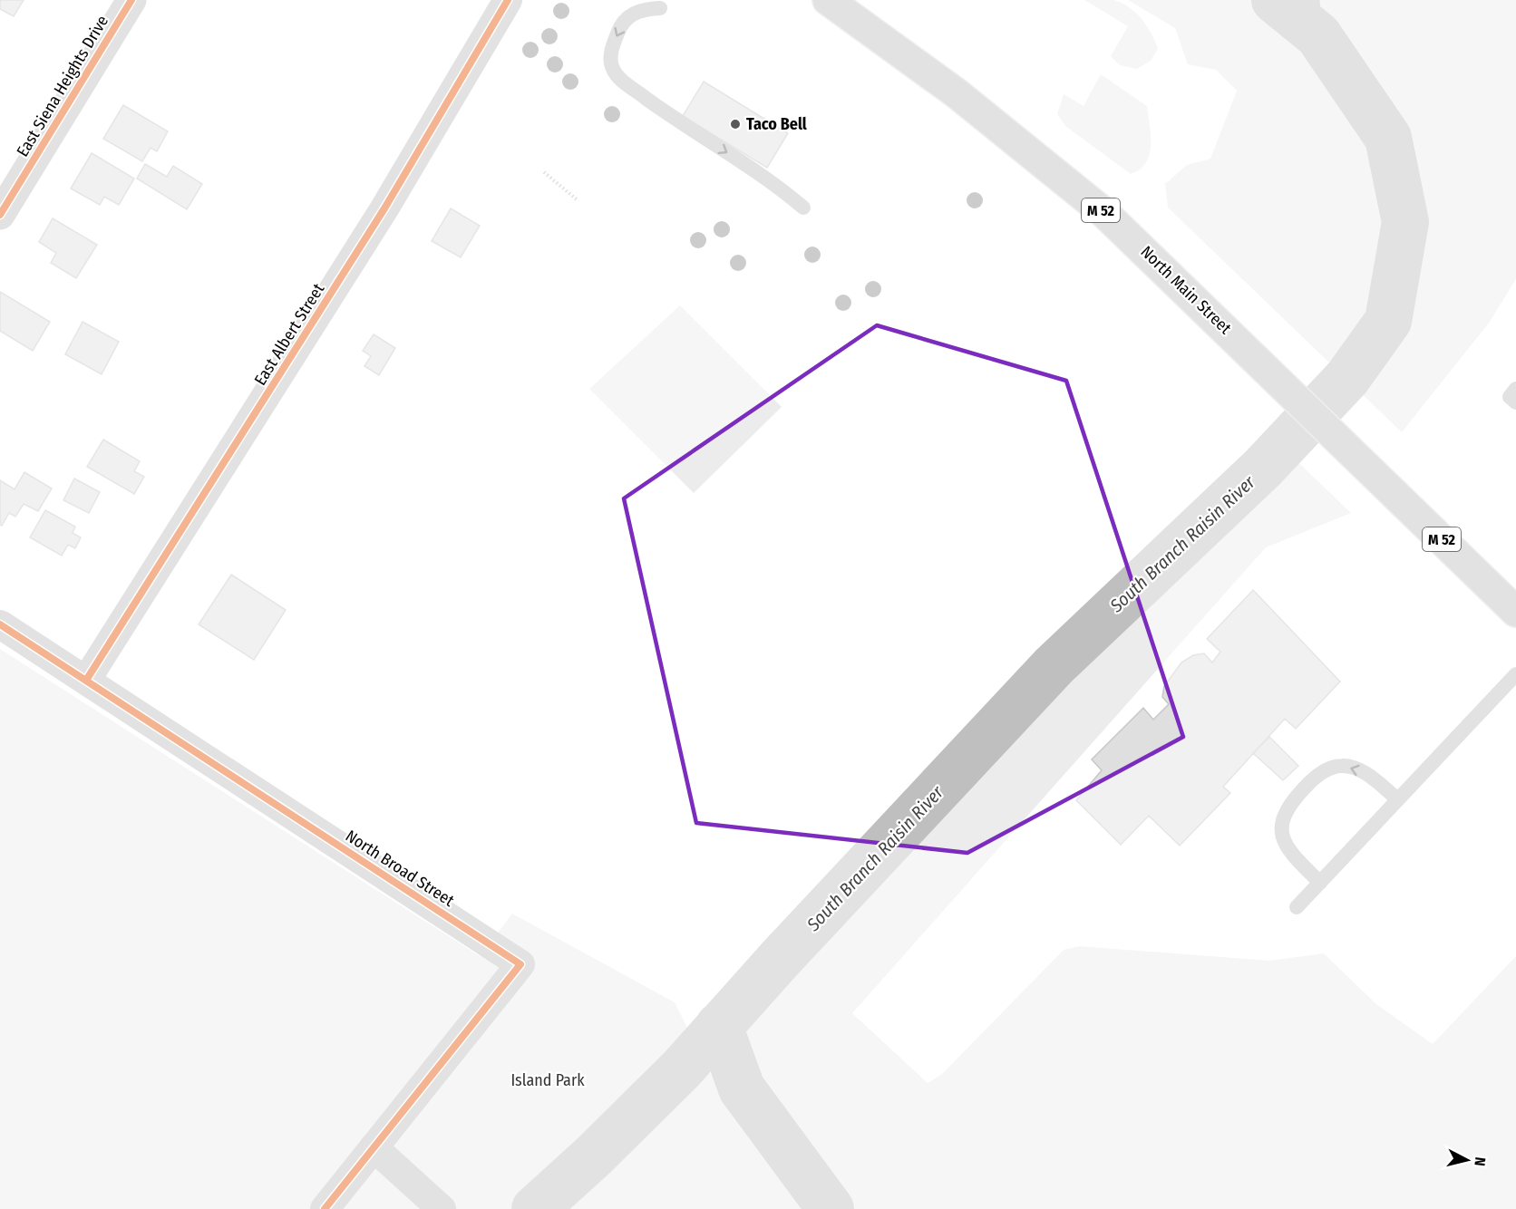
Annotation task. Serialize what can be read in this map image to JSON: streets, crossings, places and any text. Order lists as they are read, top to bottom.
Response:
{
  "streets": {
    "main road": ["East Siena Heights Drive", "M 52", "North Main Street"],
    "street": ["East Albert Street", "North Broad Street"]
  },
  "crossings": [
    ["East Albert Street", "North Broad Street"]
  ],
  "water": ["South Branch Raisin River"],
  "parks": ["Island Park"],
  "places": ["Taco Bell"],
  "north": "right"
}
